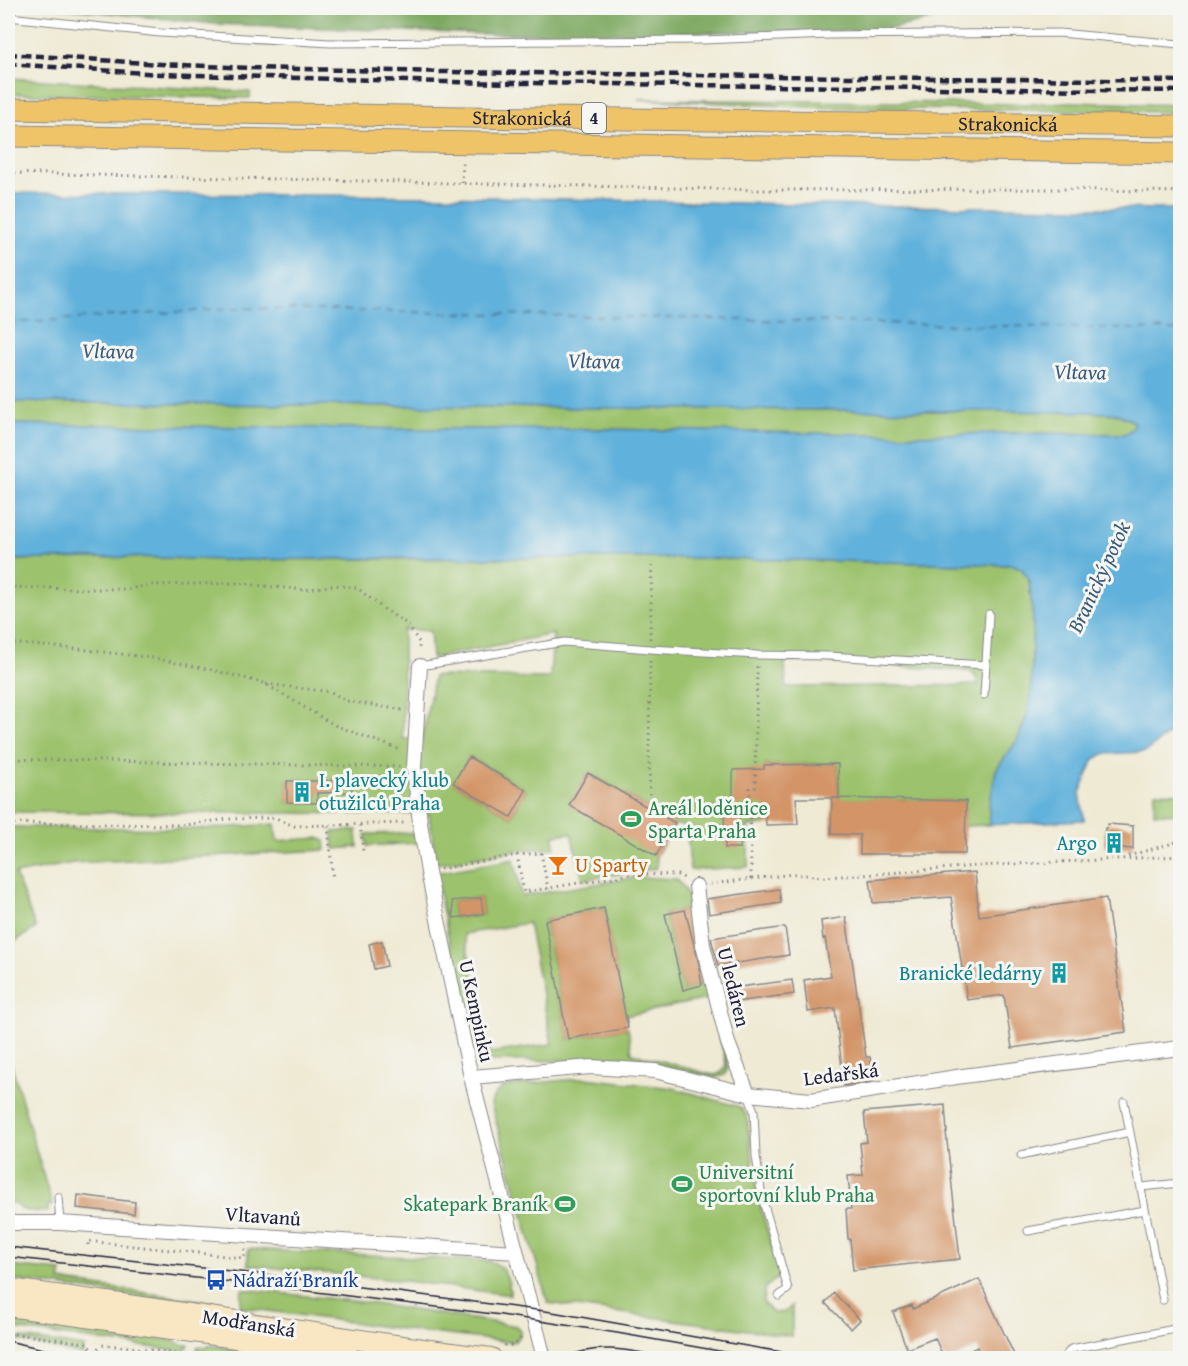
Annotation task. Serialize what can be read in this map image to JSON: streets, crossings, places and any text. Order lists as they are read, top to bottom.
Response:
{
  "streets": {
    "main road": ["Strakonická", "4", "Modřanská"],
    "street": [
      "U ledáren",
      "U Kempinku",
      "Ledařská",
      "Vltavanů"
    ]
  },
  "crossings": [
    ["U ledáren", "Ledařská"],
    ["U Kempinku", "Ledařská"],
    ["U Kempinku", "Vltavanů"]
  ],
  "water": ["Vltava", "Branický potok"],
  "places": {
    "building": ["I. plavecký klub otužilců Praha", "Argo", "Branické ledárny"],
    "sports": ["Areál loděnice Sparta Praha", "Universitní sportovní klub Praha", "Skatepark Braník"],
    "bar": ["U Sparty"],
    "bus stop": ["Nádraží Braník"]
  }
}
